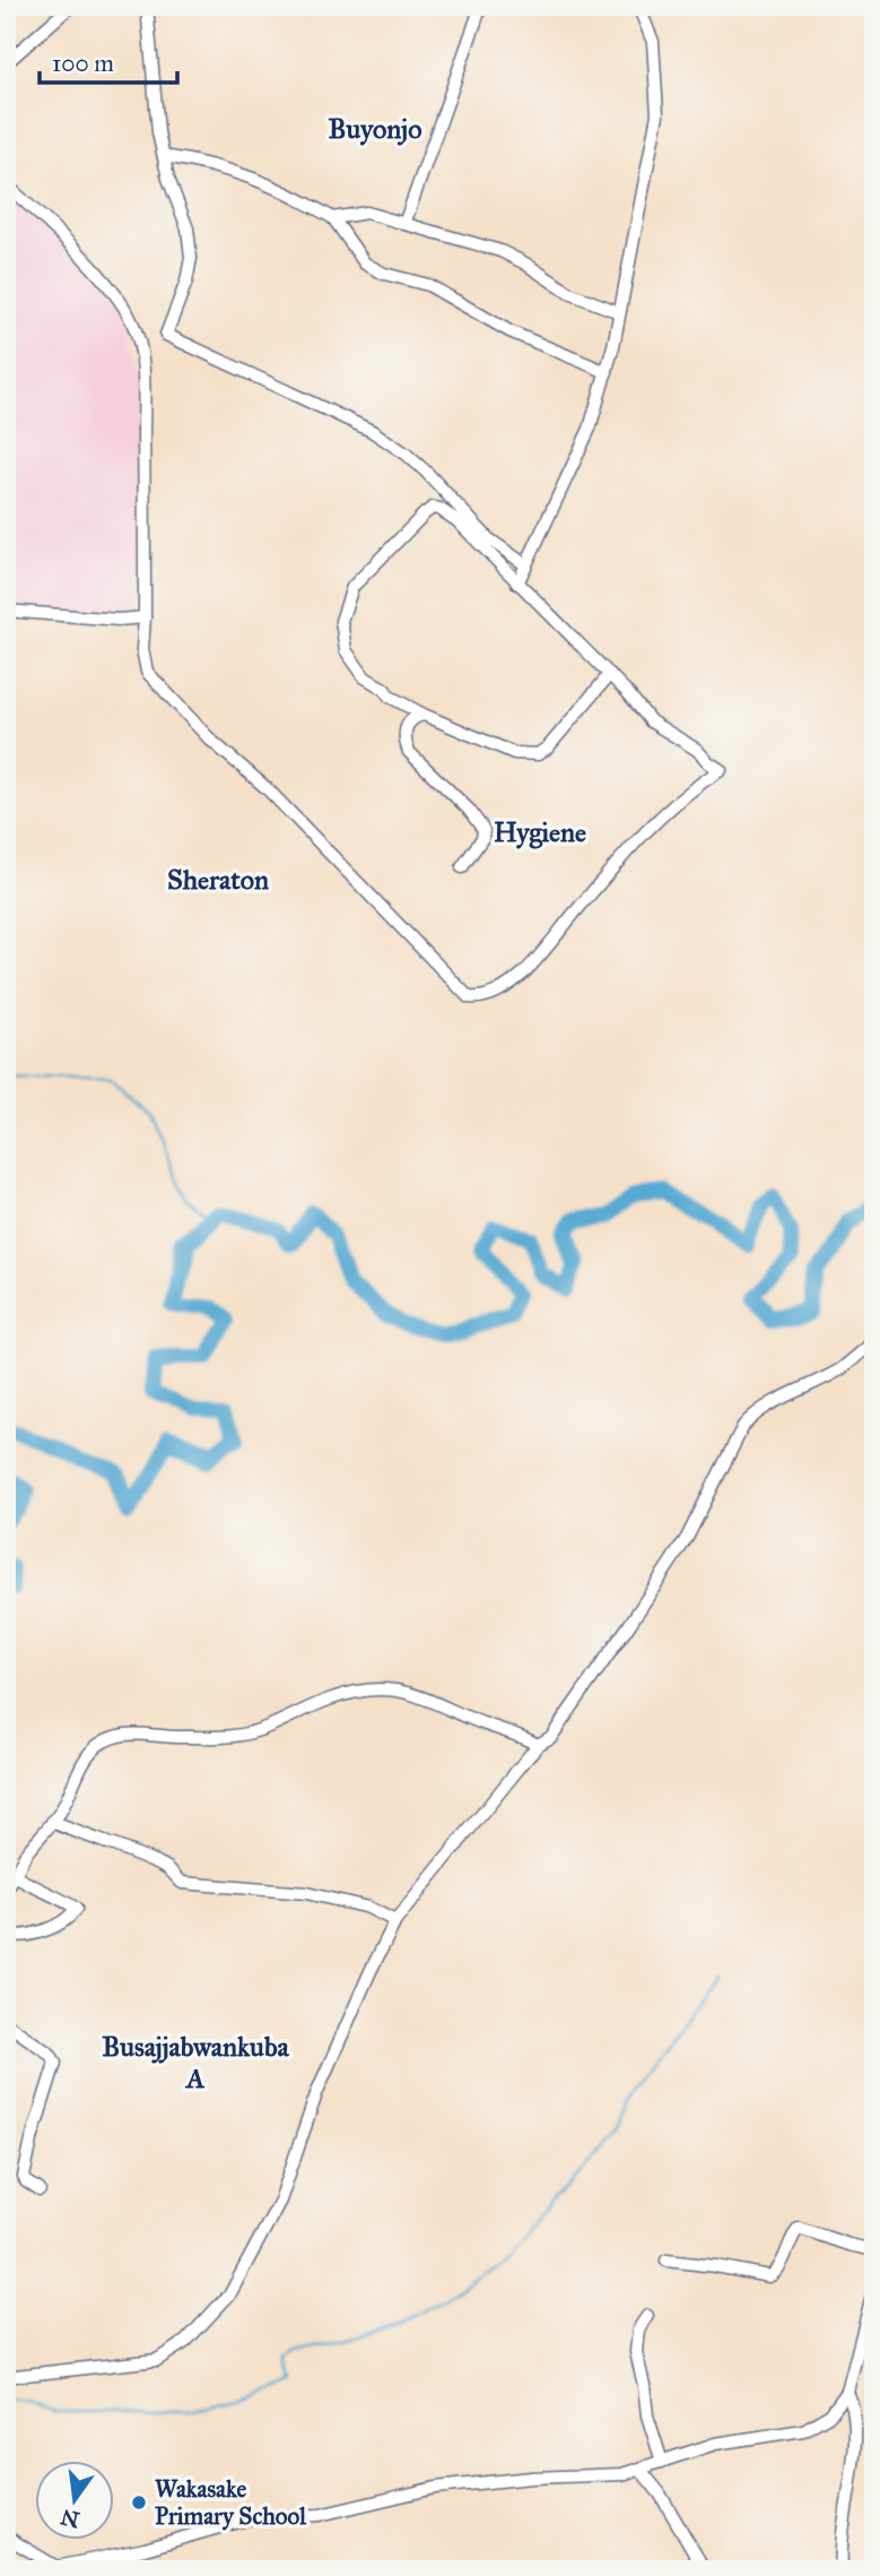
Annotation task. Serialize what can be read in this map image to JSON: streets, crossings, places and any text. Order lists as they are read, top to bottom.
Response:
{
  "districts": [
    "Buyonjo",
    "Hygiene",
    "Sheraton",
    "Busajjabwankuba A"
  ],
  "places": ["Wakasake Primary School"],
  "scale_bar": "100 m",
  "north": "bottom"
}
